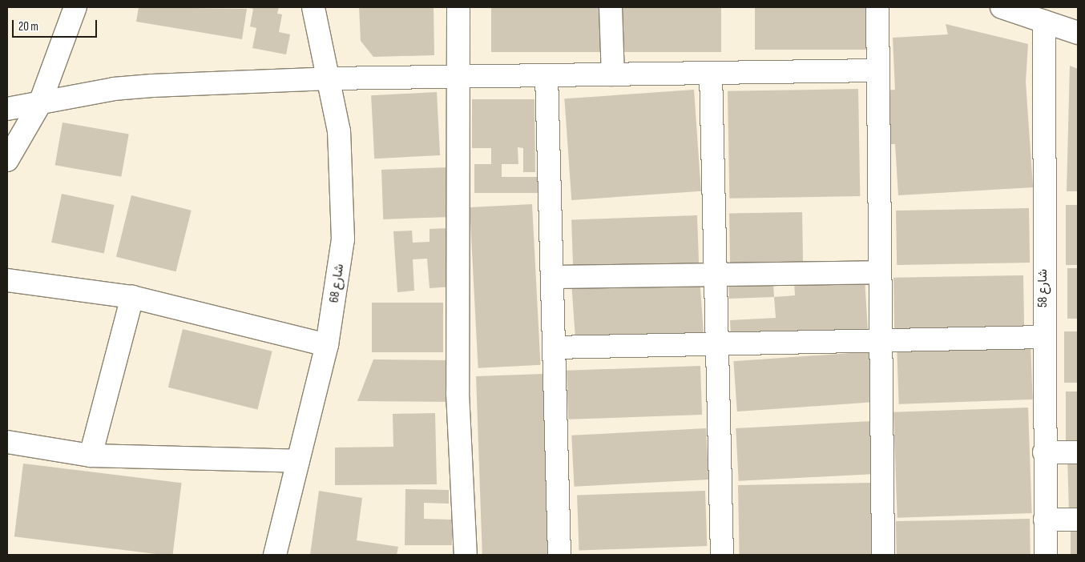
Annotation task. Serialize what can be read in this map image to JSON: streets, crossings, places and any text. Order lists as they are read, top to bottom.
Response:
{
  "streets": {
    "street": ["شارع 68", "شارع 58"]
  },
  "scale_bar": "20 m"
}
